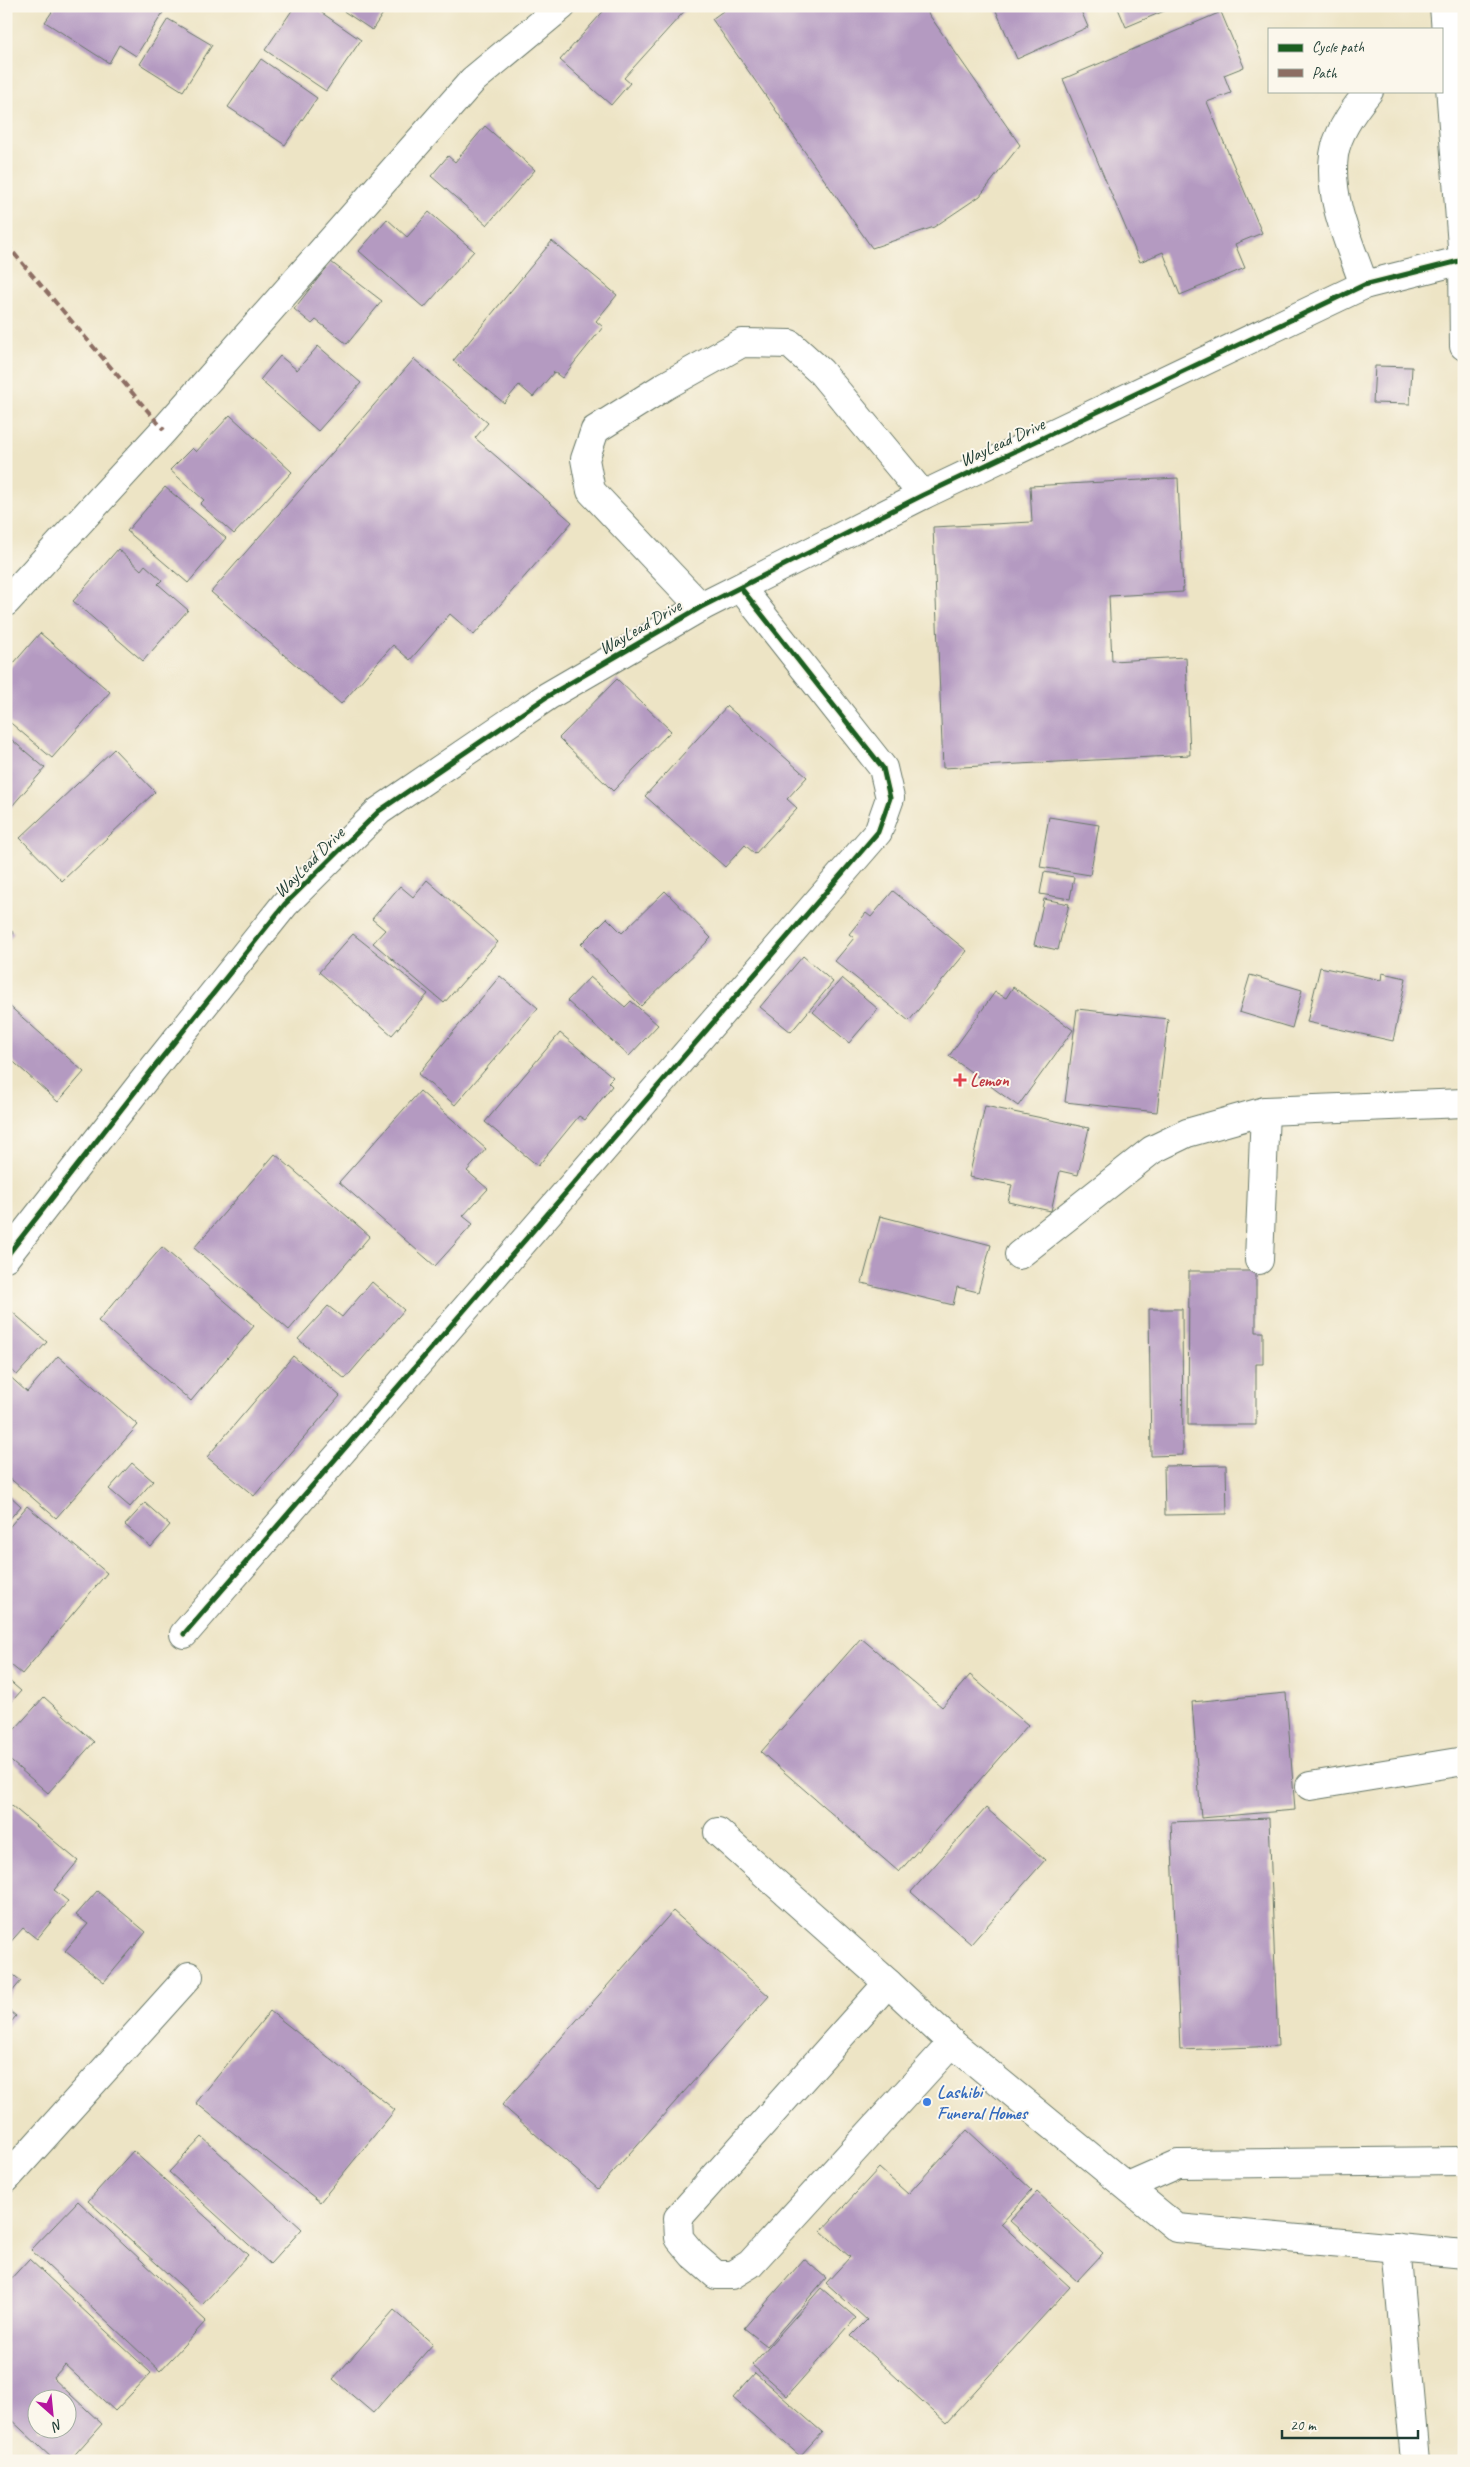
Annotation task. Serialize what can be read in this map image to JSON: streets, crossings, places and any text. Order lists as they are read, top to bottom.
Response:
{
  "streets": {
    "street": ["WayLead Drive"]
  },
  "places": {
    "health": ["Lemon"],
    "other": ["Lashibi Funeral Homes"]
  },
  "legend": ["Cycle path", "Path"],
  "scale_bar": "20 m",
  "north": "bottom right"
}
